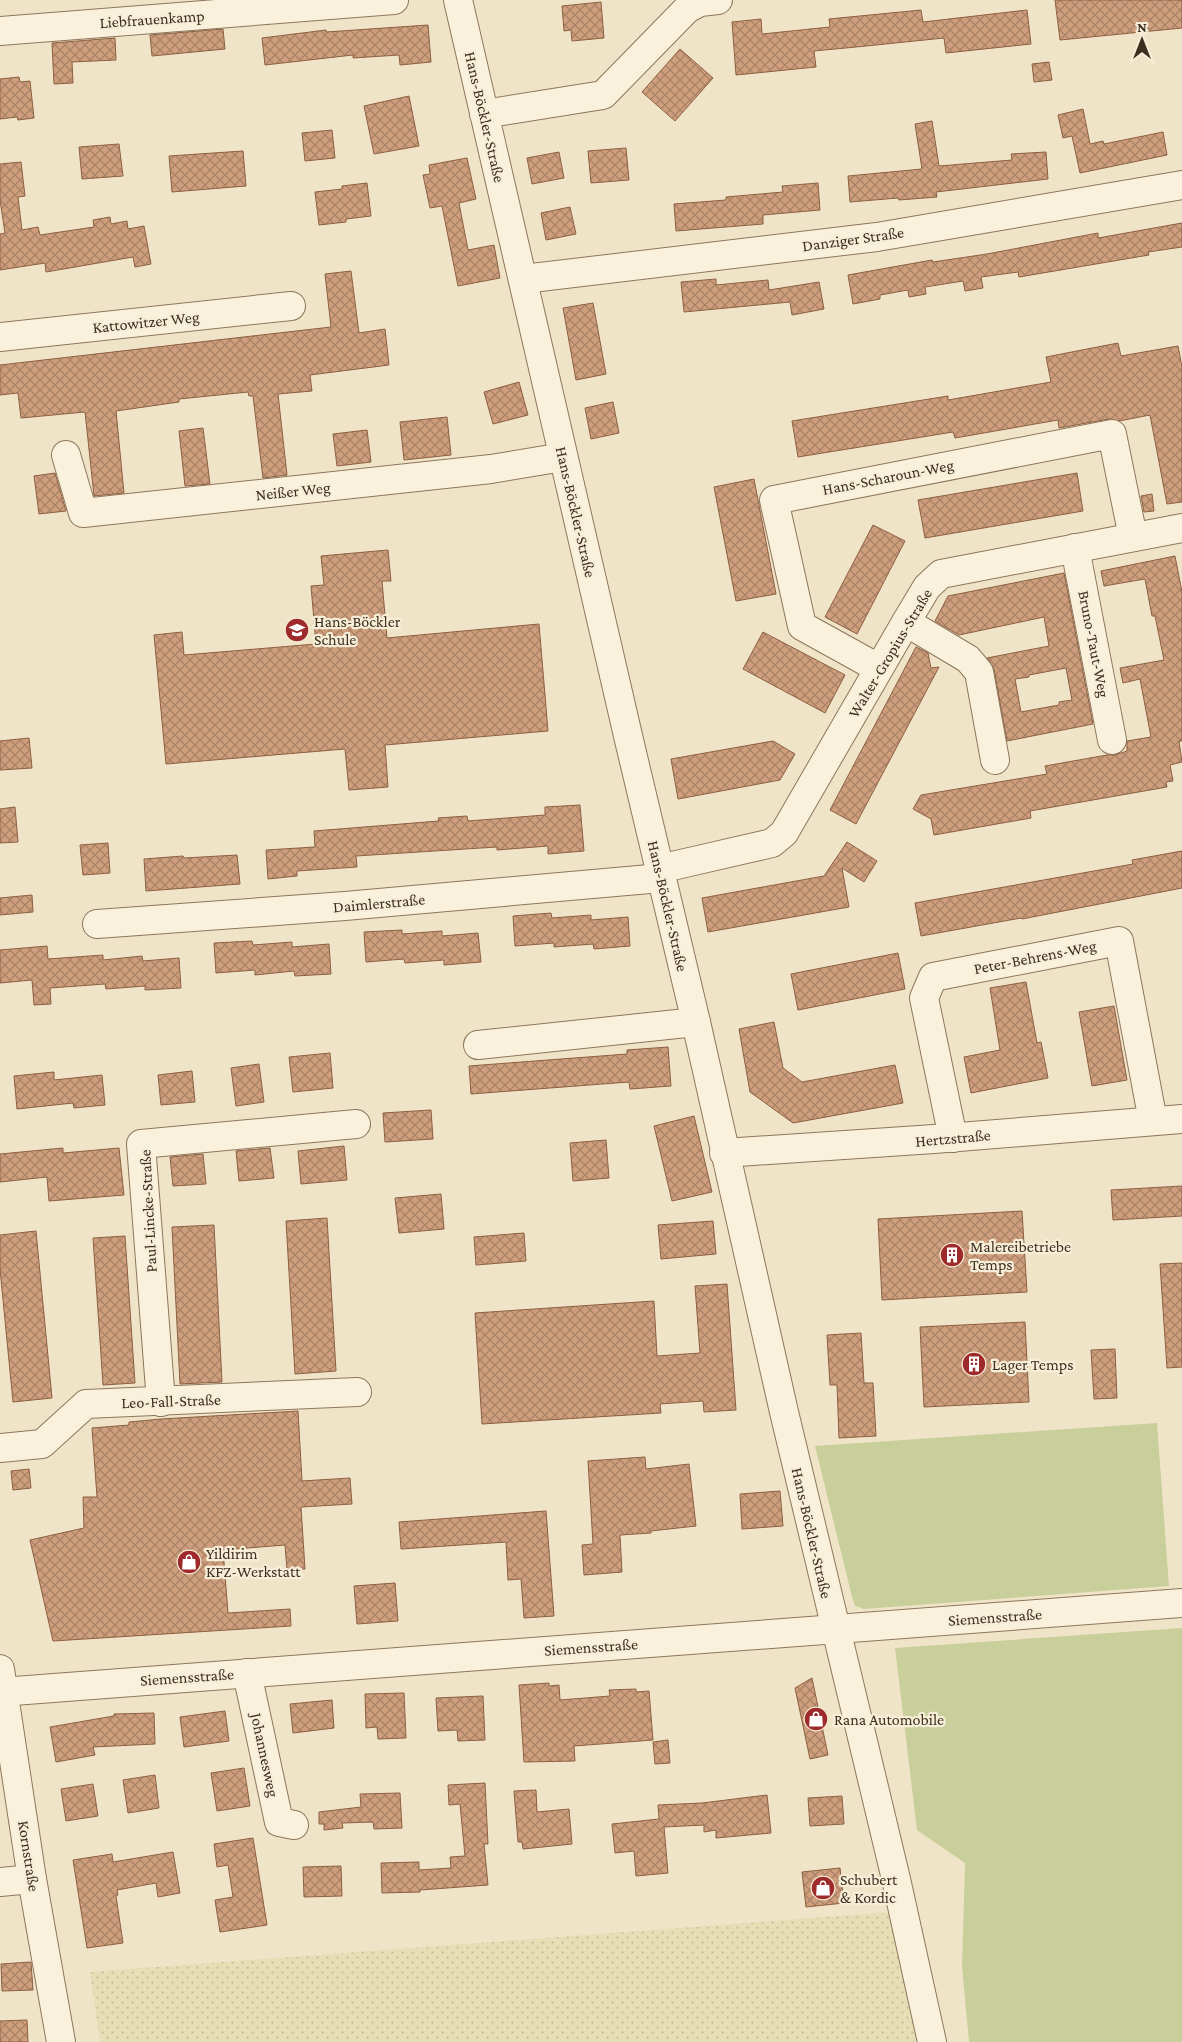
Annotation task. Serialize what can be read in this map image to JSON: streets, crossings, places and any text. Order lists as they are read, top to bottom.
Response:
{
  "streets": {
    "street": [
      "Liebfrauenkamp",
      "Hans-Böckler-Straße",
      "Danziger Straße",
      "Kattowitzer Weg",
      "Hans-Scharoun-Weg",
      "Neißer Weg",
      "Bruno-Taut-Weg",
      "Walter-Gropius-Straße",
      "Daimlerstraße",
      "Peter-Behrens-Weg",
      "Hertzstraße",
      "Paul-Lincke-Straße",
      "Leo-Fall-Straße",
      "Siemensstraße",
      "Johannesweg",
      "Kornstraße"
    ]
  },
  "crossings": [
    ["Hans-Böckler-Straße", "Danziger Straße"],
    ["Hans-Böckler-Straße", "Neißer Weg"],
    ["Hans-Böckler-Straße", "Walter-Gropius-Straße"],
    ["Hans-Böckler-Straße", "Daimlerstraße"],
    ["Hans-Böckler-Straße", "Hertzstraße"],
    ["Hans-Böckler-Straße", "Siemensstraße"],
    ["Hans-Scharoun-Weg", "Walter-Gropius-Straße"],
    ["Bruno-Taut-Weg", "Walter-Gropius-Straße"],
    ["Walter-Gropius-Straße", "Daimlerstraße"],
    ["Peter-Behrens-Weg", "Hertzstraße"],
    ["Paul-Lincke-Straße", "Leo-Fall-Straße"],
    ["Siemensstraße", "Johannesweg"],
    ["Siemensstraße", "Kornstraße"]
  ],
  "places": {
    "school or university": ["Hans-Böckler Schule"],
    "building": ["Malereibetriebe Temps", "Lager Temps"],
    "shop": ["Yildirim KFZ-Werkstatt", "Rana Automobile", "Schubert & Kordic"]
  },
  "north": "top"
}
